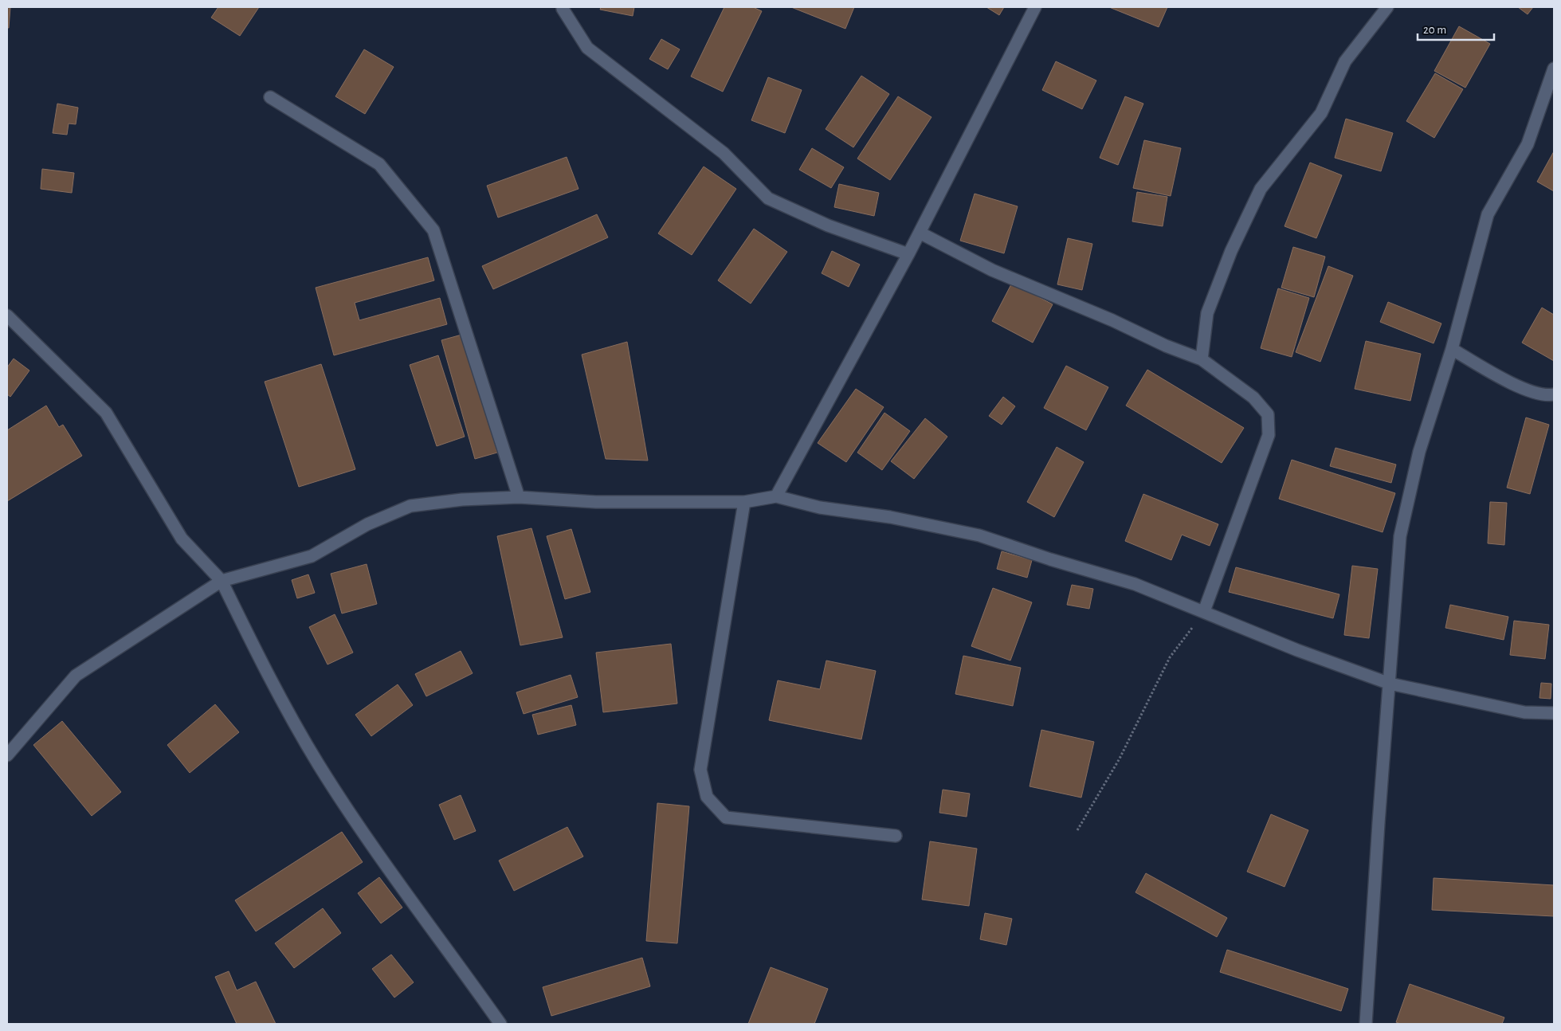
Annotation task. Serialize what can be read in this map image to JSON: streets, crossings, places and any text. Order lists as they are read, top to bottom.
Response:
{
  "scale_bar": "20 m"
}
